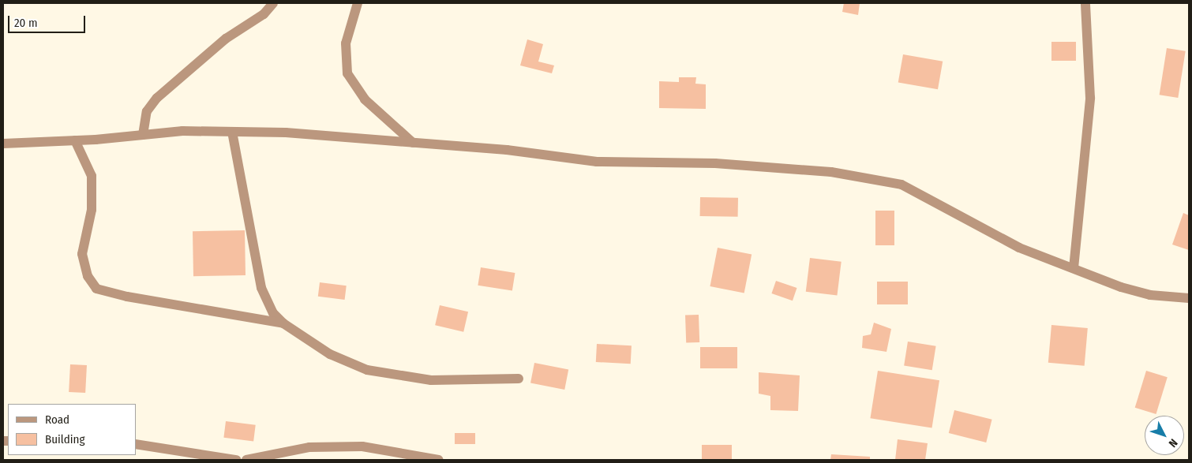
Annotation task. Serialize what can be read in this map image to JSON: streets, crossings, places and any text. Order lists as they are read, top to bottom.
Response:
{
  "legend": ["Road", "Building"],
  "scale_bar": "20 m",
  "north": "bottom right"
}
